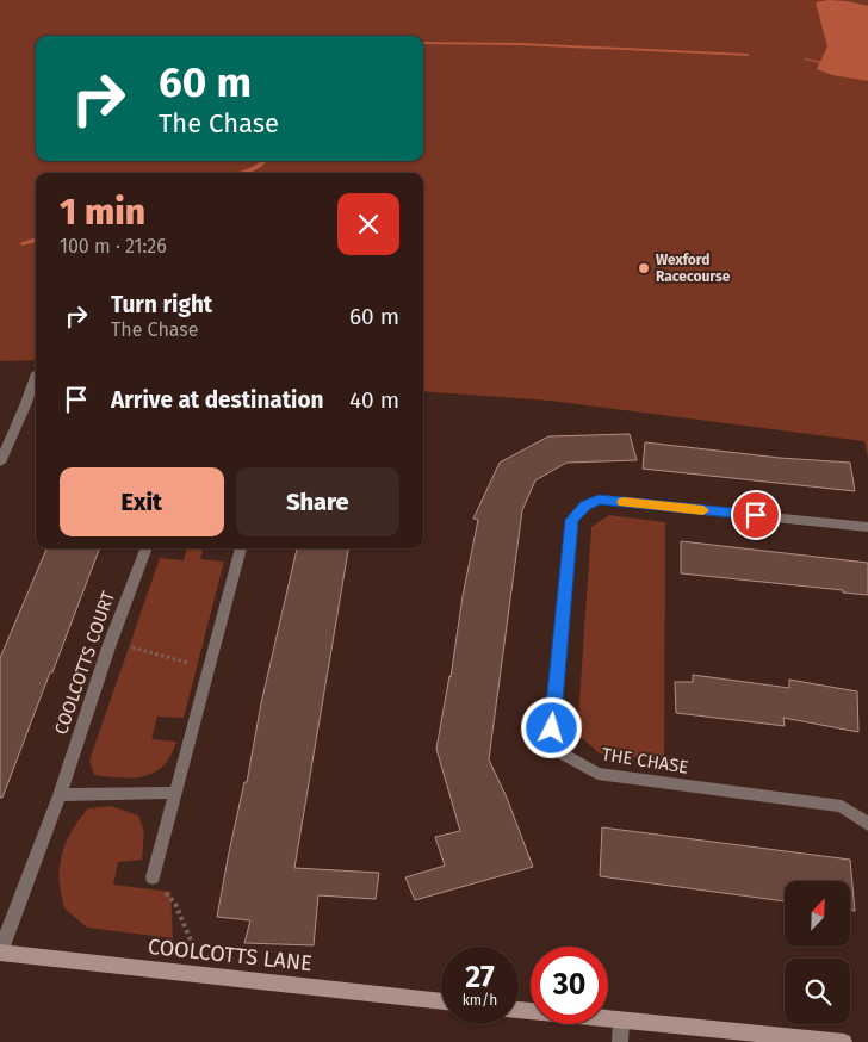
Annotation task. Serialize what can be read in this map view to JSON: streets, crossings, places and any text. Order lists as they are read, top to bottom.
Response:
{
  "streets": {
    "street": ["COOLCOTTS COURT", "THE CHASE", "COOLCOTTS LANE"]
  },
  "crossings": [
    ["COOLCOTTS COURT", "COOLCOTTS LANE"]
  ],
  "places": ["Wexford Racecourse"],
  "north": "top right",
  "page": {
    "turn": ["60 m", "The Chase"],
    "heading": ["1 min", "100 m · 21:26"],
    "list": [
      {
        "name": "Turn right",
        "note": "The Chase",
        "value": "60 m"
      },
      {
        "name": "Arrive at destination",
        "value": "40 m"
      }
    ],
    "buttons": ["Exit", "Share"],
    "speed": "27 km/h",
    "limit": "30"
  }
}
